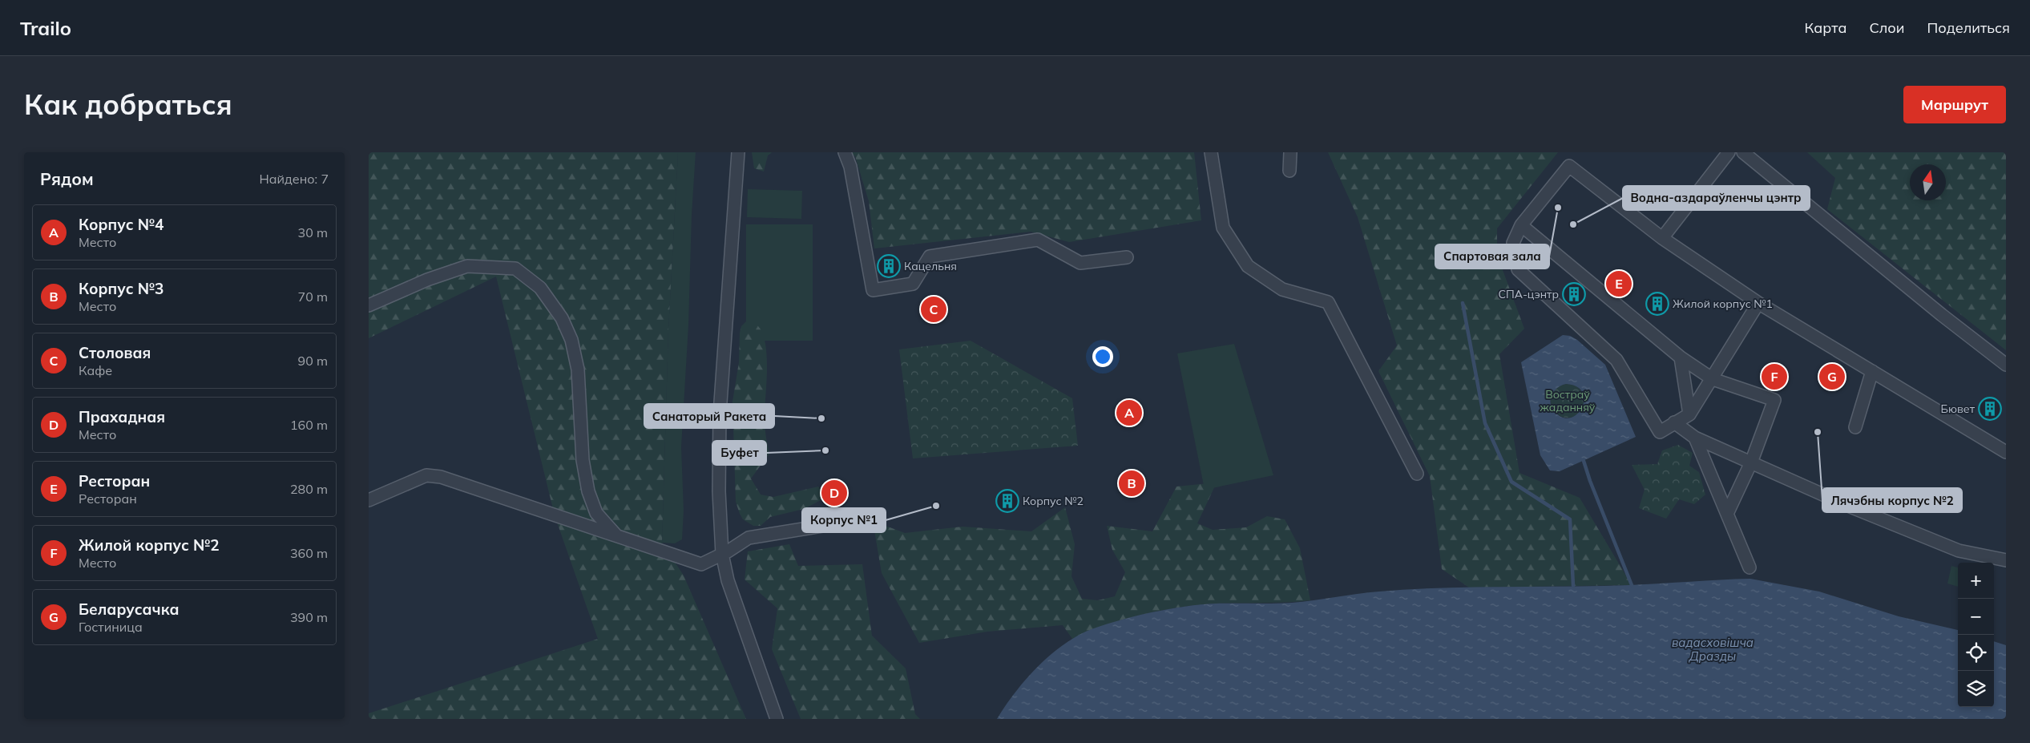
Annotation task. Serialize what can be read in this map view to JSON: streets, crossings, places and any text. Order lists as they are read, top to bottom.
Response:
{
  "water": ["вадасховішча Дразды"],
  "parks": ["Востраў жаданняў"],
  "places": {
    "other": [
      "Спартовая зала",
      "Водна-аздараўленчы цэнтр",
      "Санаторый Ракета",
      "Лячэбны корпус №2",
      "Буфет",
      "Корпус №1"
    ],
    "building": [
      "Кацельня",
      "СПА-цэнтр",
      "Жилой корпус №1",
      "Бювет",
      "Корпус №2"
    ]
  },
  "north": "top",
  "page": {
    "header": "Trailo",
    "nav": ["Карта", "Слои", "Поделиться"],
    "buttons": "Маршрут",
    "title": "Как добраться",
    "heading": ["Рядом", "Найдено: 7"],
    "list": [
      {
        "mark": "A",
        "name": "Корпус №4",
        "note": "Место",
        "value": "30 m"
      },
      {
        "mark": "B",
        "name": "Корпус №3",
        "note": "Место",
        "value": "70 m"
      },
      {
        "mark": "C",
        "name": "Столовая",
        "note": "Кафе",
        "value": "90 m"
      },
      {
        "mark": "D",
        "name": "Прахадная",
        "note": "Место",
        "value": "160 m"
      },
      {
        "mark": "E",
        "name": "Ресторан",
        "note": "Ресторан",
        "value": "280 m"
      },
      {
        "mark": "F",
        "name": "Жилой корпус №2",
        "note": "Место",
        "value": "360 m"
      },
      {
        "mark": "G",
        "name": "Беларусачка",
        "note": "Гостиница",
        "value": "390 m"
      }
    ],
    "pins": [
      "E",
      "C",
      "F",
      "G",
      "A",
      "B",
      "D"
    ],
    "map_buttons": ["+", "−"]
  }
}
